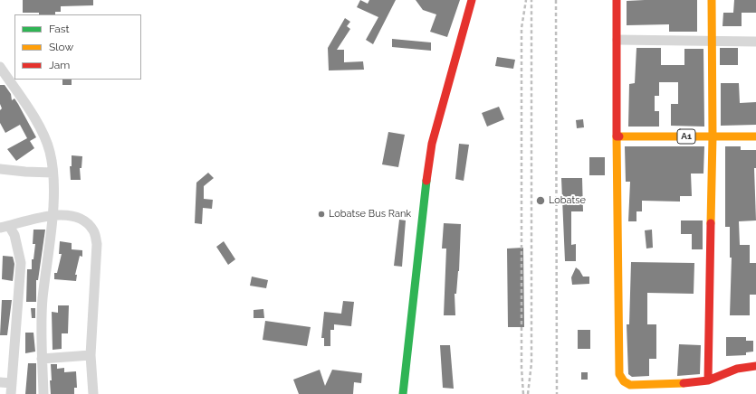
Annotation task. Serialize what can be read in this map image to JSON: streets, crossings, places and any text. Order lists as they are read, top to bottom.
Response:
{
  "streets": {
    "main road": ["A1"]
  },
  "places": ["Lobatse", "Lobatse Bus Rank"],
  "legend": ["Fast", "Slow", "Jam"]
}
